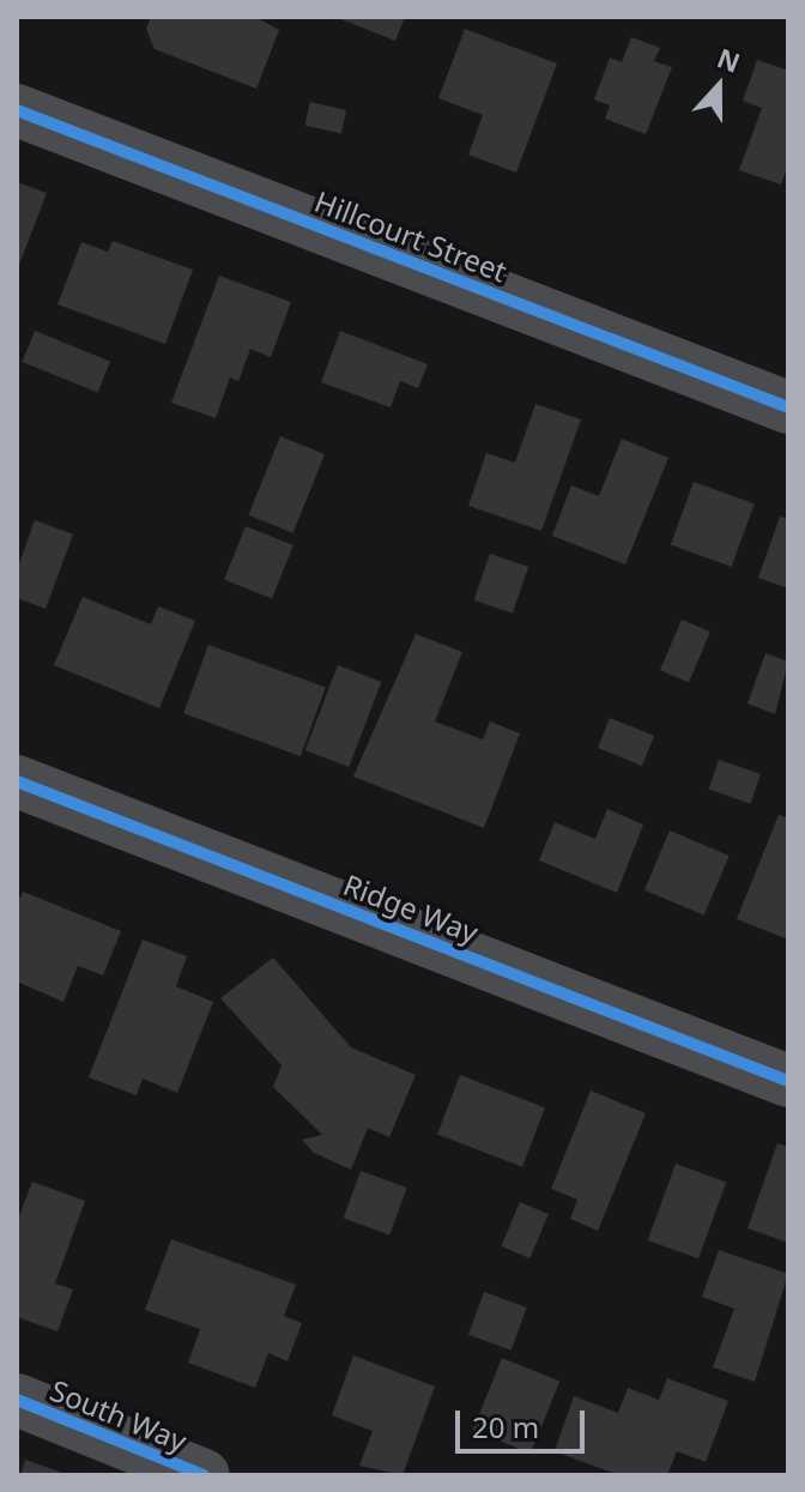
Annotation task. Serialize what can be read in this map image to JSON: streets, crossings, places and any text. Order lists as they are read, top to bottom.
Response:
{
  "streets": {
    "street": ["Hillcourt Street", "Ridge Way", "South Way"]
  },
  "scale_bar": "20 m",
  "north": "top"
}
